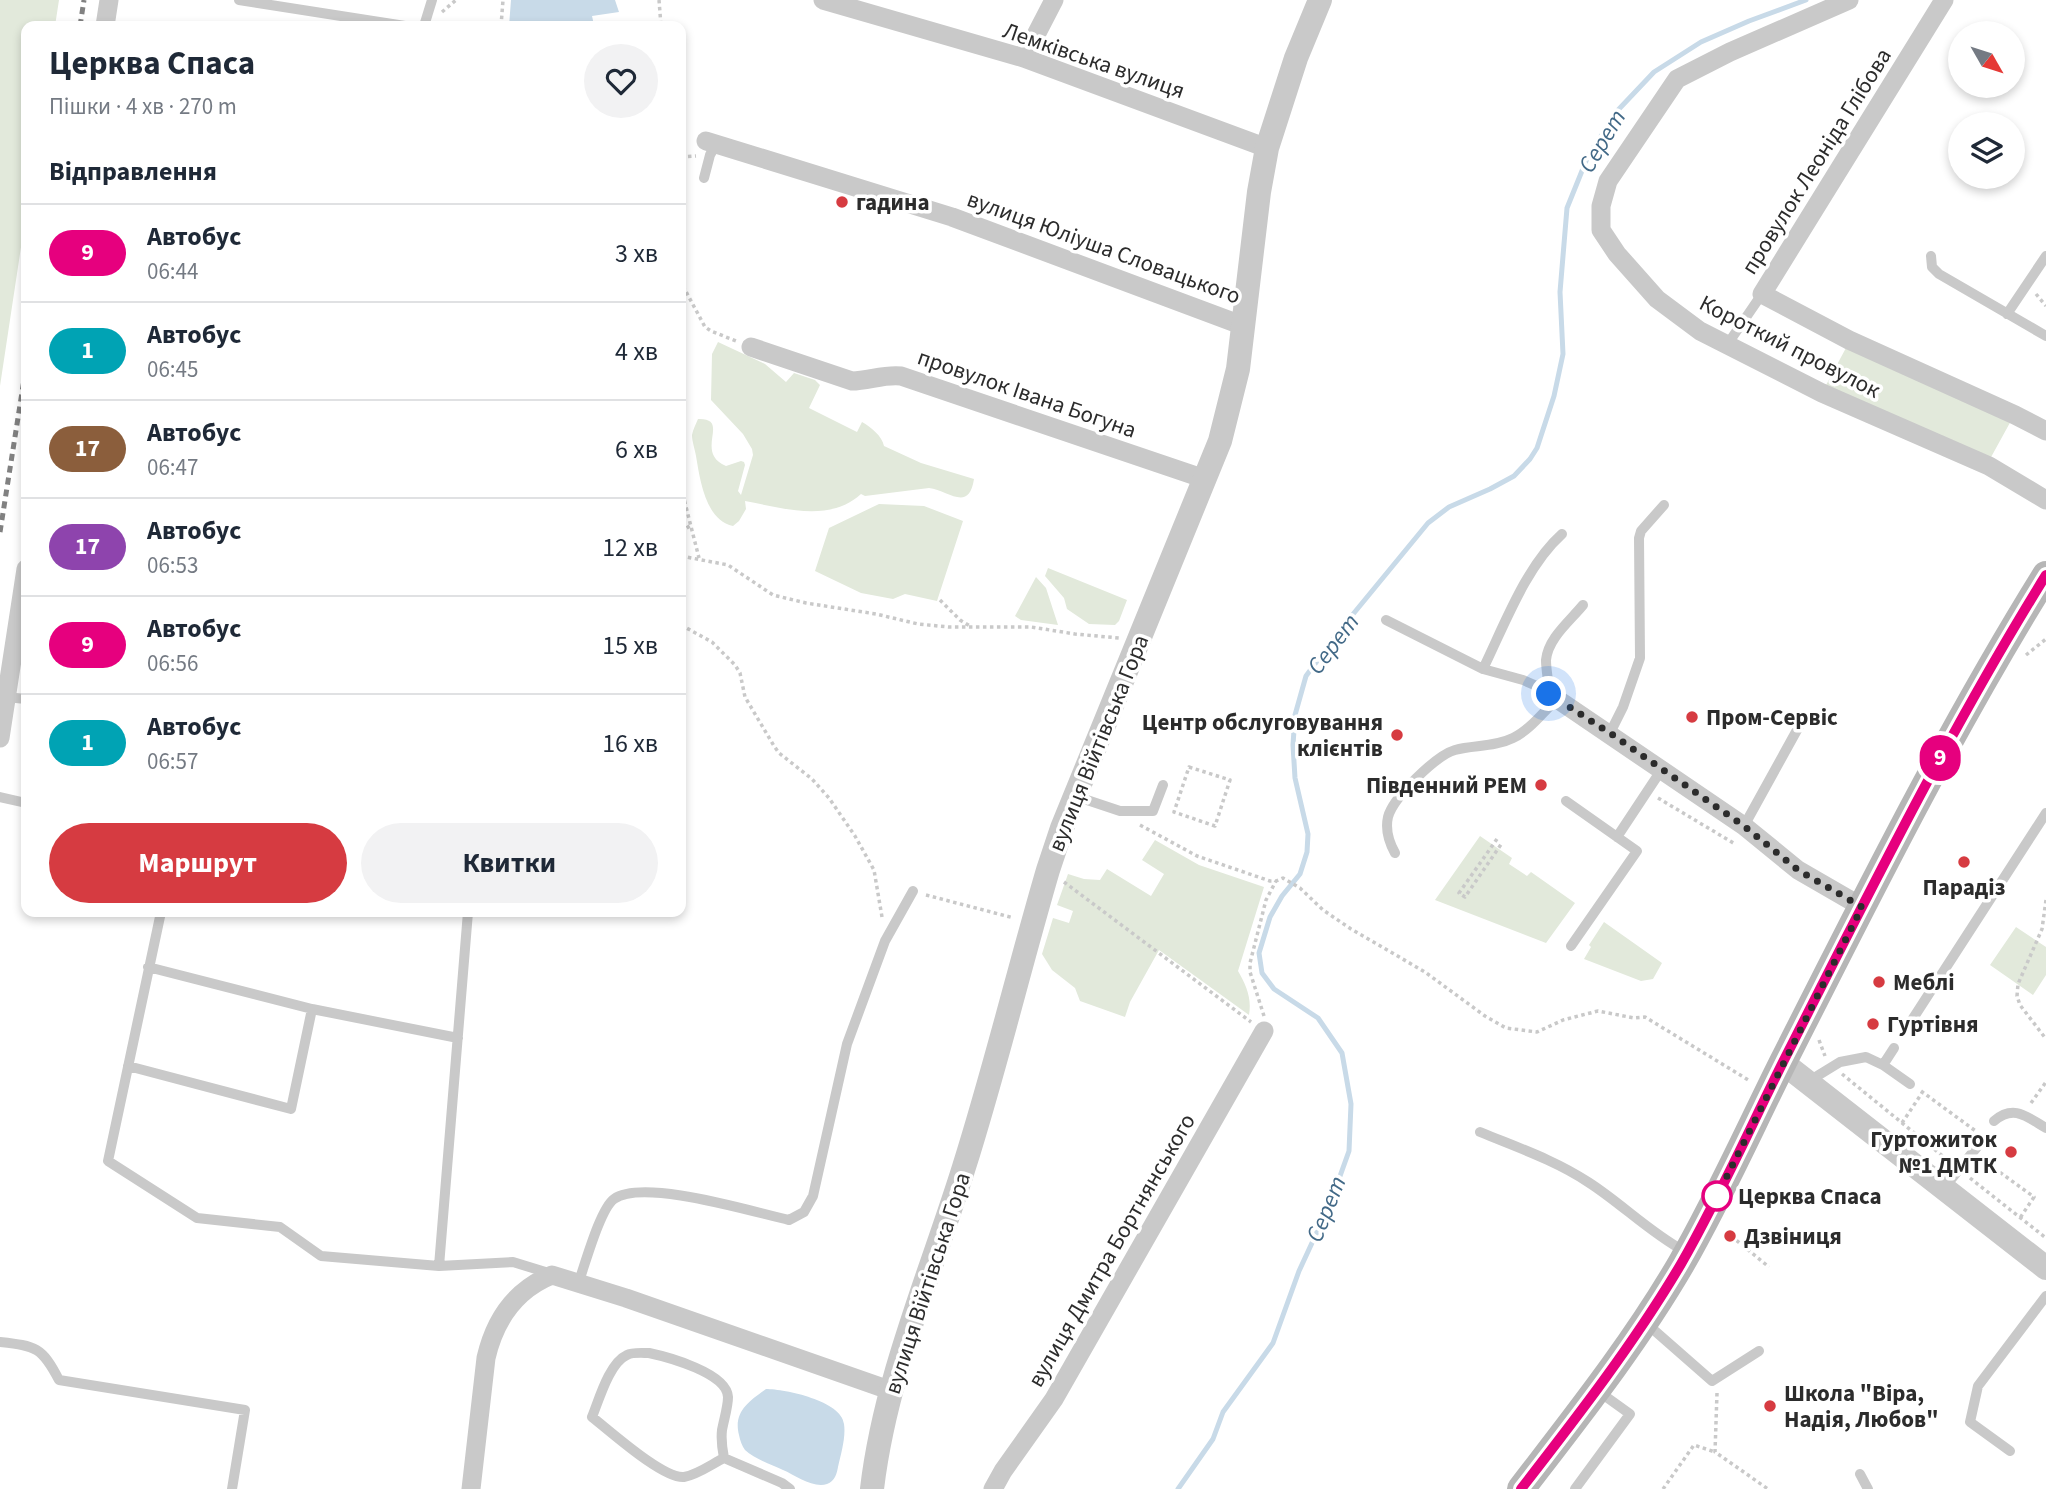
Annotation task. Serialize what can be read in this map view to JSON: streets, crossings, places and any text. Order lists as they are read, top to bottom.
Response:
{
  "streets": {
    "street": [
      "Лемківська вулиця",
      "провулок Леоніда Глібова",
      "вулиця Юліуша Словацького",
      "Короткий провулок",
      "провулок Івана Богуна",
      "вулиця Війтівська Гора",
      "вулиця Дмитра Бортнянського"
    ]
  },
  "crossings": [
    ["Лемківська вулиця", "вулиця Війтівська Гора"],
    ["вулиця Юліуша Словацького", "вулиця Війтівська Гора"],
    ["провулок Івана Богуна", "вулиця Війтівська Гора"]
  ],
  "water": ["Серет"],
  "places": [
    "гадина",
    "Пром-Сервіс",
    "Центр обслуговування клієнтів",
    "Південний РЕМ",
    "Парадіз",
    "Меблі",
    "Гуртівня",
    "Гуртожиток №1 ДМТК",
    "Церква Спаса",
    "Дзвіниця",
    "Школа \"Віра, Надія, Любов\""
  ],
  "lines": ["bus line 9"],
  "north": "bottom right",
  "page": {
    "on_map": "9",
    "heading": [
      ["Церква Спаса", "Пішки · 4 хв · 270 m"],
      "Відправлення"
    ],
    "list": [
      {
        "mark": "9",
        "name": "Автобус",
        "note": "06:44",
        "value": "3 хв"
      },
      {
        "mark": "1",
        "name": "Автобус",
        "note": "06:45",
        "value": "4 хв"
      },
      {
        "mark": "17",
        "name": "Автобус",
        "note": "06:47",
        "value": "6 хв"
      },
      {
        "mark": "17",
        "name": "Автобус",
        "note": "06:53",
        "value": "12 хв"
      },
      {
        "mark": "9",
        "name": "Автобус",
        "note": "06:56",
        "value": "15 хв"
      },
      {
        "mark": "1",
        "name": "Автобус",
        "note": "06:57",
        "value": "16 хв"
      }
    ],
    "buttons": ["Маршрут", "Квитки"]
  }
}
